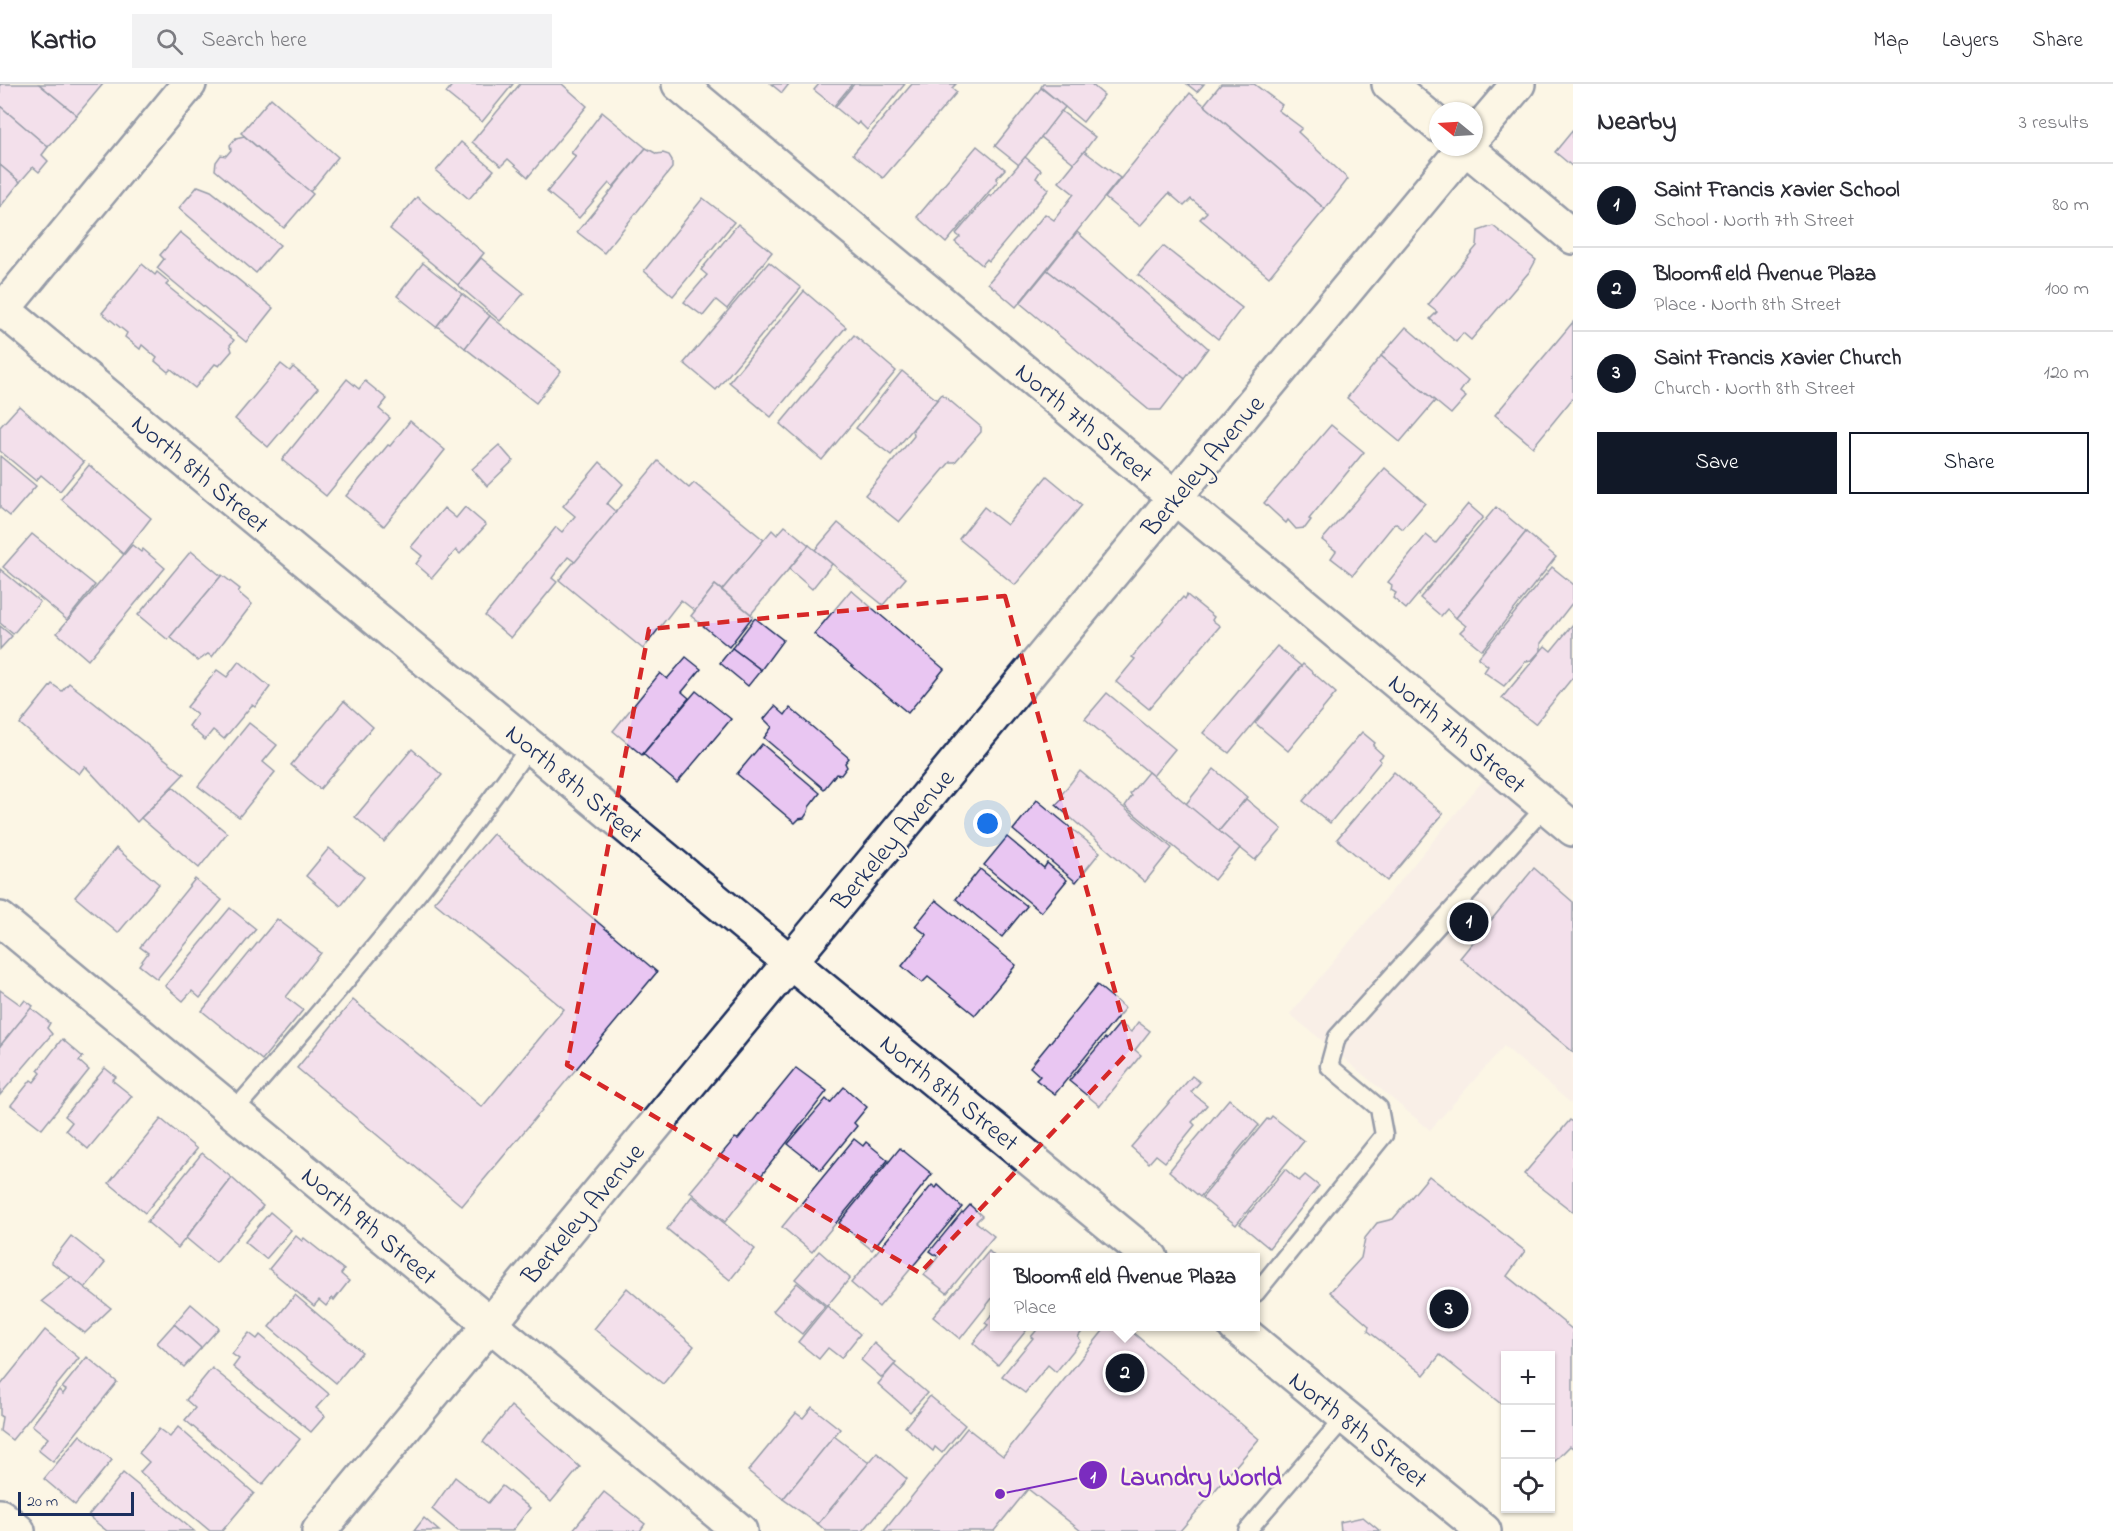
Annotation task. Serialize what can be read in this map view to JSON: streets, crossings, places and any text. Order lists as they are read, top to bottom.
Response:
{
  "streets": {
    "street": [
      "North 7th Street",
      "Berkeley Avenue",
      "North 8th Street",
      "North 9th Street"
    ]
  },
  "crossings": [
    ["North 7th Street", "Berkeley Avenue"],
    ["Berkeley Avenue", "North 8th Street"],
    ["Berkeley Avenue", "North 9th Street"]
  ],
  "places": ["Laundry World"],
  "scale_bar": "20 m",
  "north": "left",
  "page": {
    "header": "Kartio",
    "search": "Search here",
    "nav": ["Map", "Layers", "Share"],
    "heading": ["Nearby", "3 results"],
    "list": [
      {
        "mark": "1",
        "name": "Saint Francis Xavier School",
        "note": "School · North 7th Street",
        "value": "80 m"
      },
      {
        "mark": "2",
        "name": "Bloomfield Avenue Plaza",
        "note": "Place · North 8th Street",
        "value": "100 m"
      },
      {
        "mark": "3",
        "name": "Saint Francis Xavier Church",
        "note": "Church · North 8th Street",
        "value": "120 m"
      }
    ],
    "buttons": ["Save", "Share"],
    "pins": ["1", "3", "2"],
    "popup": ["Bloomfield Avenue Plaza", "Place"],
    "map_buttons": ["+", "−"],
    "scale": "20 m"
  }
}
